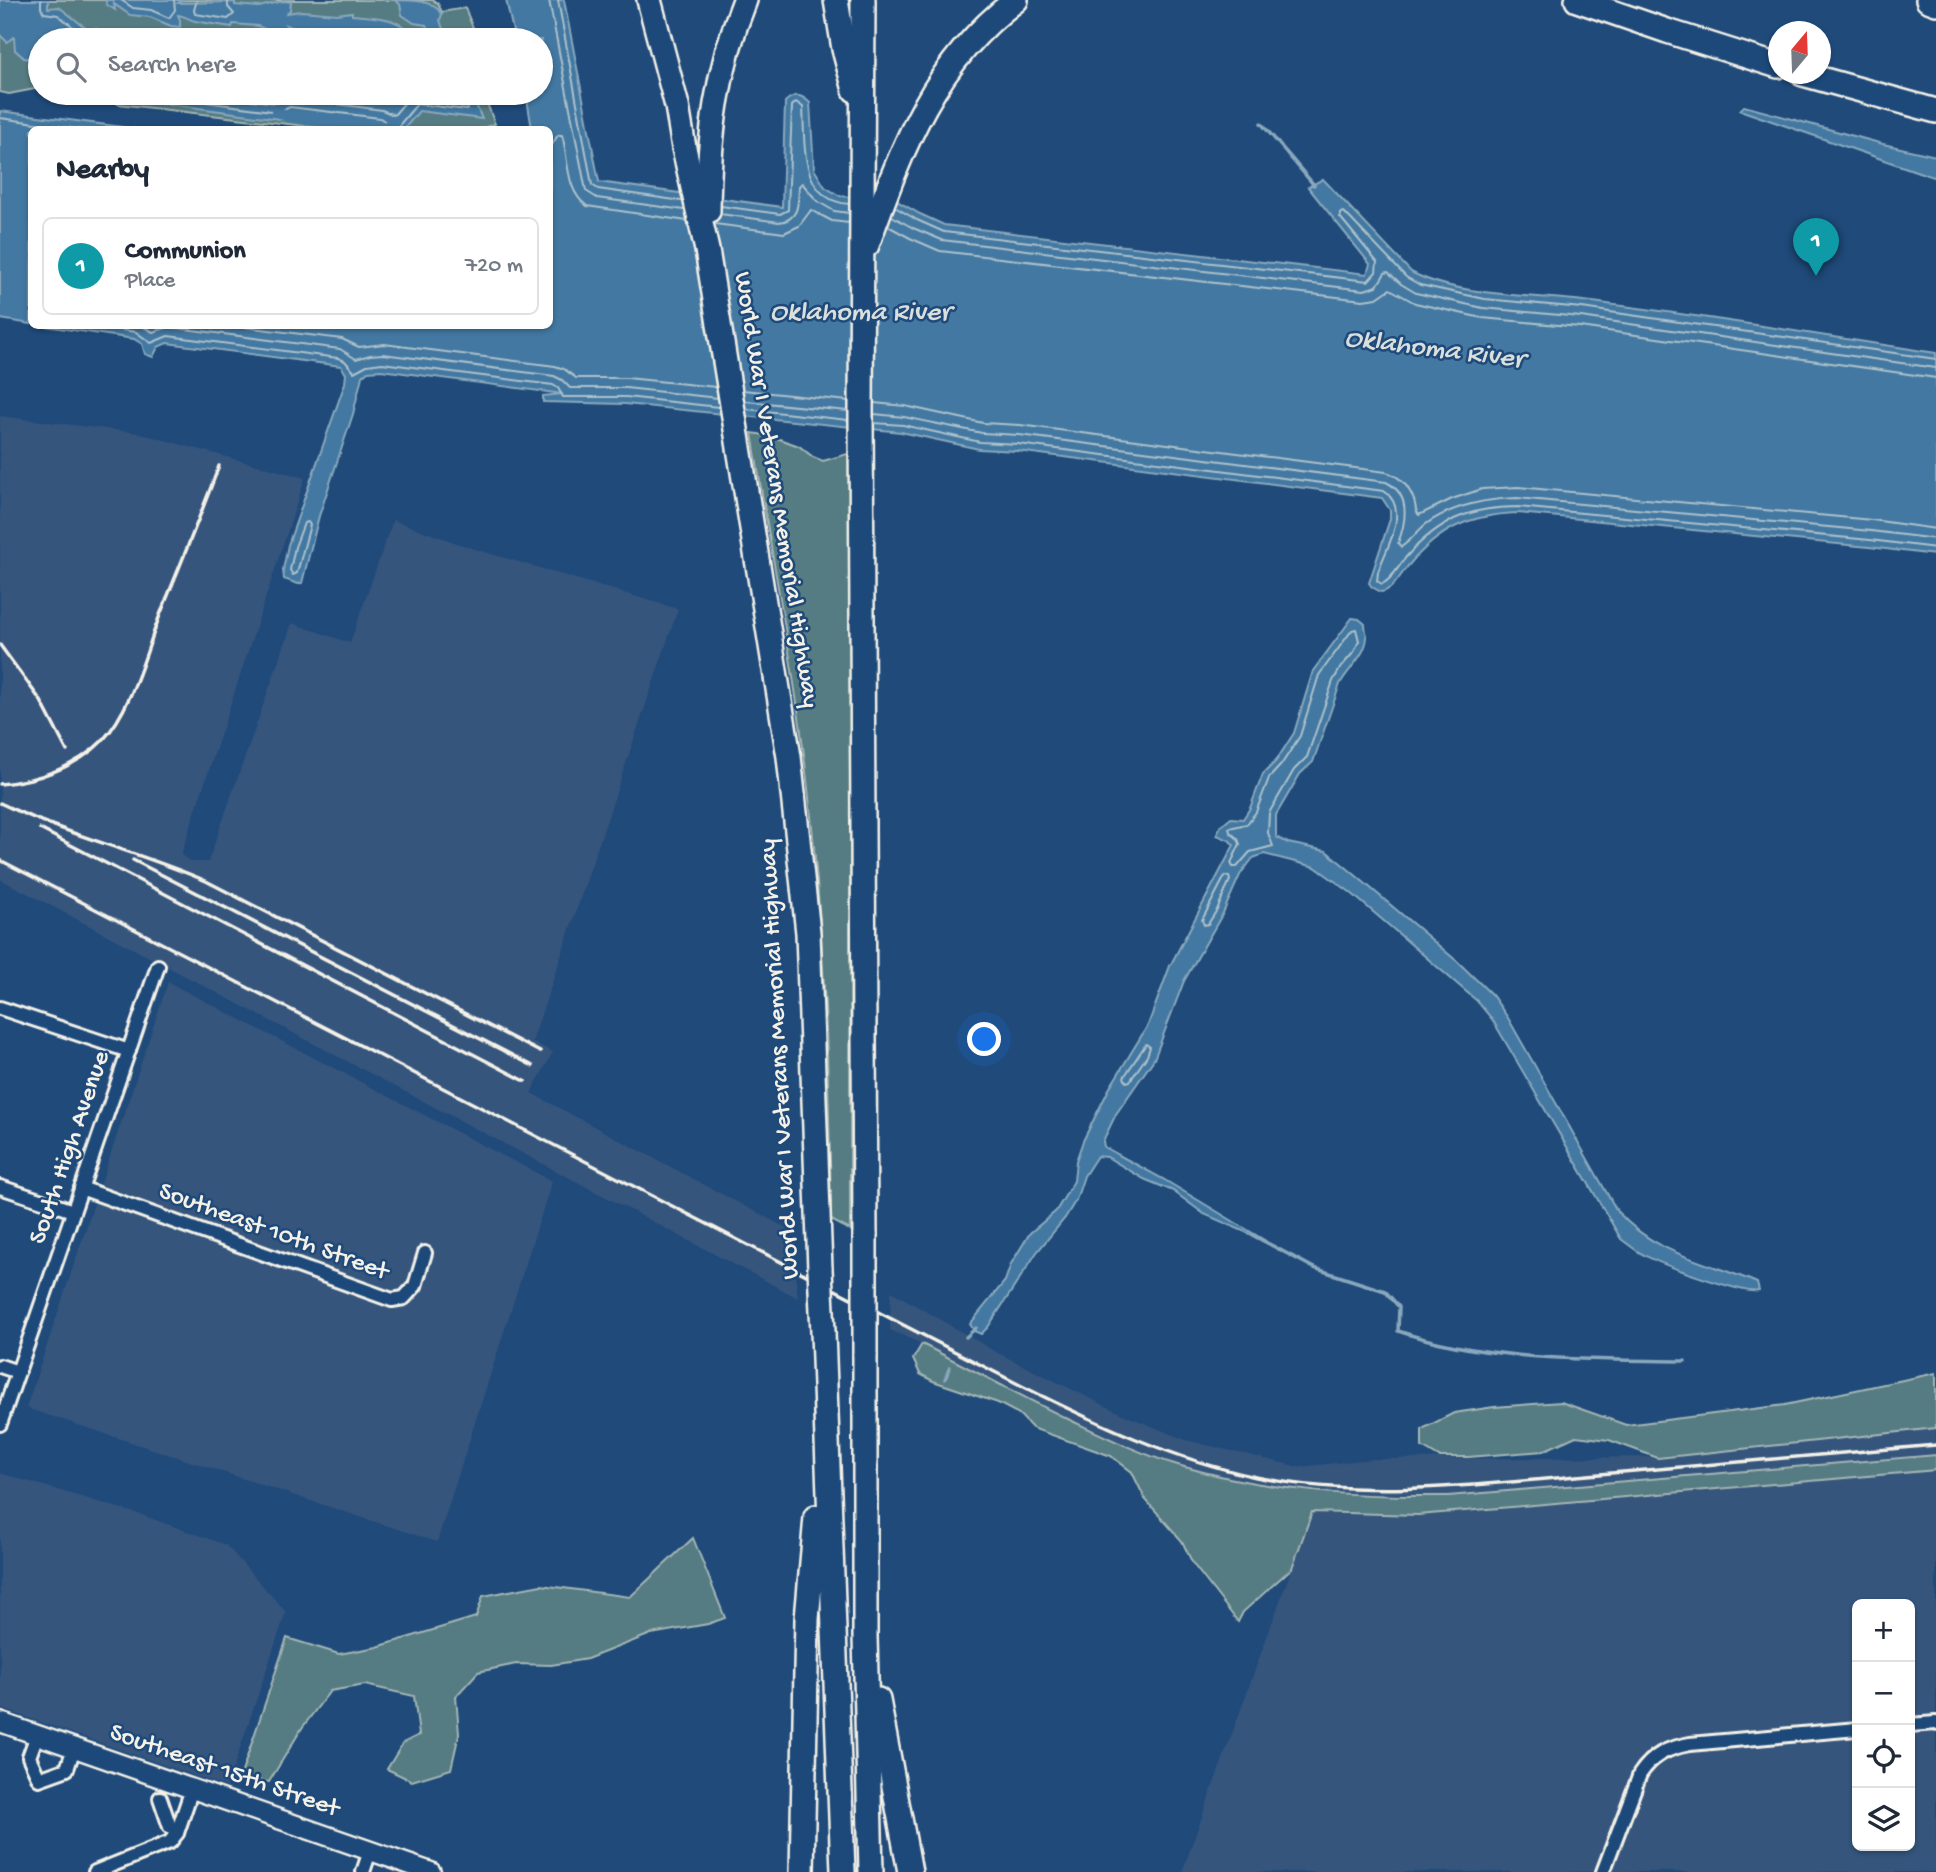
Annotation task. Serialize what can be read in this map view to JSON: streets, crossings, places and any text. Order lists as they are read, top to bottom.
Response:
{
  "streets": {
    "highway": ["World War I Veterans Memorial Highway"],
    "main road": ["Southeast 15th Street"],
    "street": ["South High Avenue", "Southeast 10th Street"]
  },
  "crossings": [
    ["South High Avenue", "Southeast 10th Street"]
  ],
  "water": ["Oklahoma River"],
  "north": "top",
  "page": {
    "search": "Search here",
    "heading": "Nearby",
    "list": [
      {
        "mark": "1",
        "name": "Communion",
        "note": "Place",
        "value": "720 m"
      }
    ],
    "pins": "1",
    "map_buttons": ["+", "−"]
  }
}
